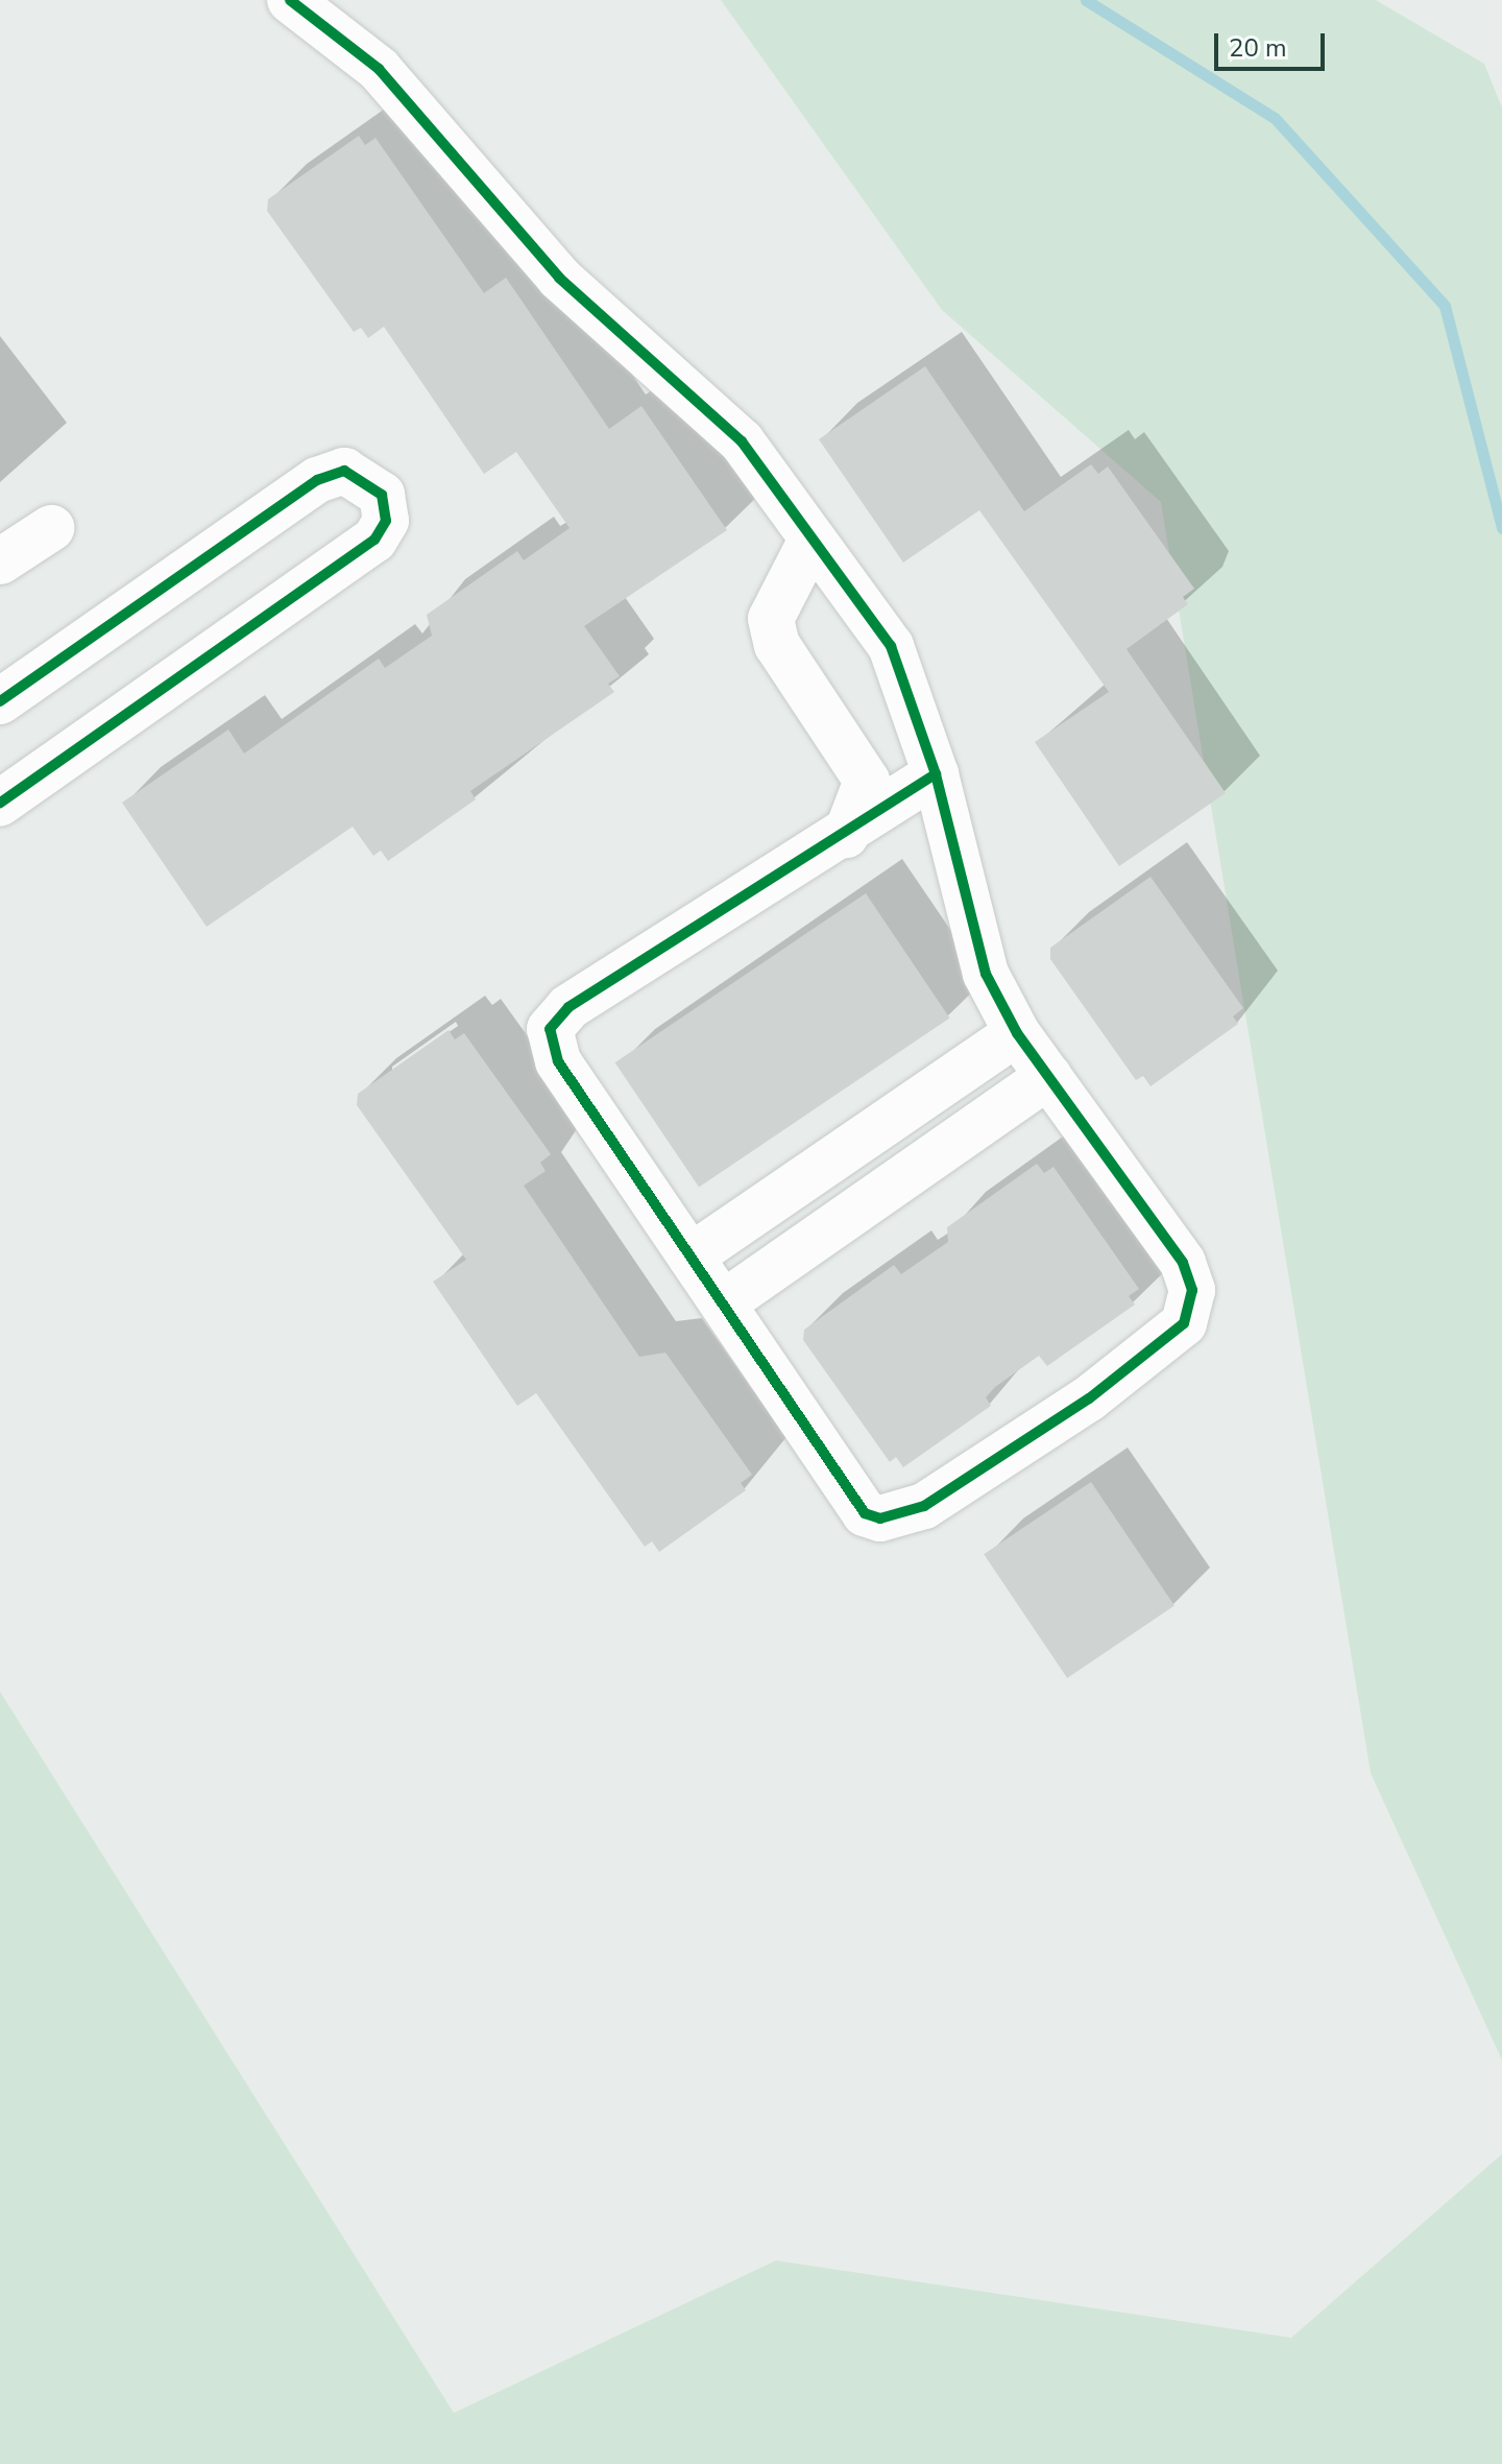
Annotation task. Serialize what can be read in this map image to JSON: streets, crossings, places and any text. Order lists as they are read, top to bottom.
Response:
{
  "scale_bar": "20 m"
}
